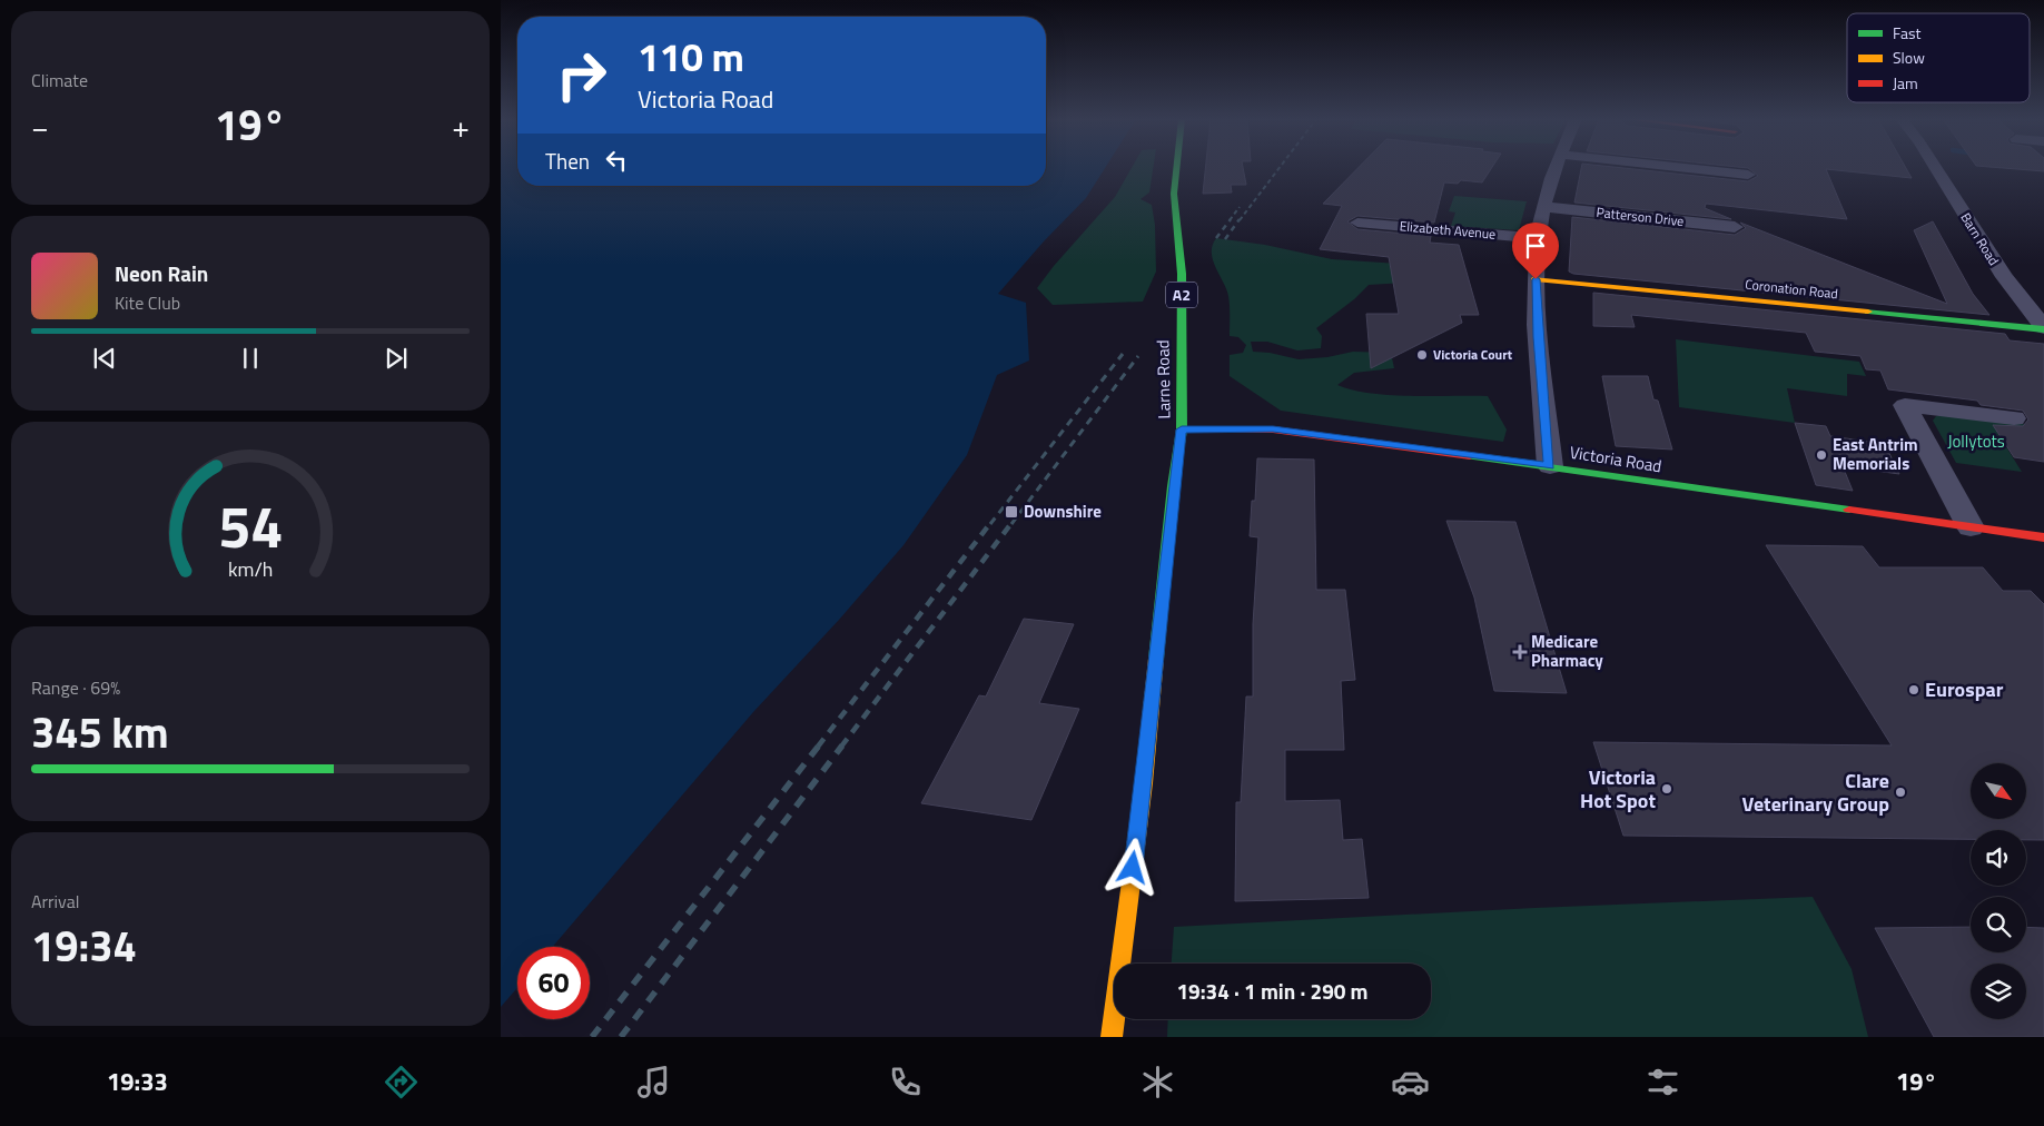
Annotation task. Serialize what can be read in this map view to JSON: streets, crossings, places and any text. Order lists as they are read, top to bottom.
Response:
{
  "streets": {
    "main road": [
      "Coronation Road",
      "A2",
      "Larne Road",
      "Victoria Road"
    ],
    "street": ["Patterson Drive", "Elizabeth Avenue", "Barn Road"]
  },
  "crossings": [
    ["Barn Road", "Coronation Road"],
    ["Larne Road", "Victoria Road"]
  ],
  "parks": ["Jollytots"],
  "places": {
    "other": [
      "Victoria Court",
      "East Antrim Memorials",
      "Eurospar",
      "Victoria Hot Spot",
      "Clare Veterinary Group"
    ],
    "transit": ["Downshire"],
    "health": ["Medicare Pharmacy"]
  },
  "legend": ["Fast", "Slow", "Jam"],
  "north": "bottom right",
  "page": {
    "tile": [
      "Climate",
      ["Range · 69%", "345 km"],
      ["Arrival", "19:34"]
    ],
    "turn": ["110 m", "Victoria Road"],
    "heat": ["−", "19°", "+"],
    "then": "Then",
    "song": ["Neon Rain", "Kite Club"],
    "limit": "60",
    "trip": "19:34 · 1 min · 290 m",
    "tabs": ["19:33", "19°"],
    "gauge": ["54", "km/h"]
  }
}
